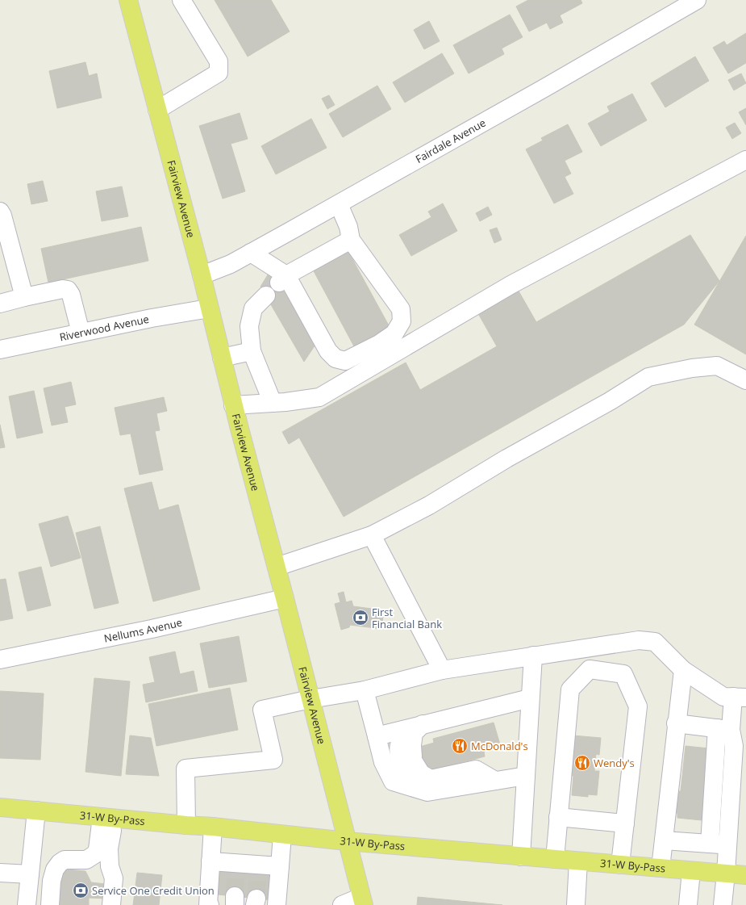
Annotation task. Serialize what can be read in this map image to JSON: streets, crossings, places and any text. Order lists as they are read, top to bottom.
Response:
{
  "streets": {
    "main road": ["Fairview Avenue", "31-W By-Pass"],
    "street": ["Fairdale Avenue", "Riverwood Avenue", "Nellums Avenue"]
  },
  "crossings": [
    ["Fairdale Avenue", "Fairview Avenue"],
    ["Fairview Avenue", "Riverwood Avenue"],
    ["Fairview Avenue", "Nellums Avenue"],
    ["Fairview Avenue", "31-W By-Pass"]
  ],
  "places": {
    "bank": ["First Financial Bank", "Service One Credit Union"],
    "restaurant": ["McDonald's", "Wendy's"]
  }
}
